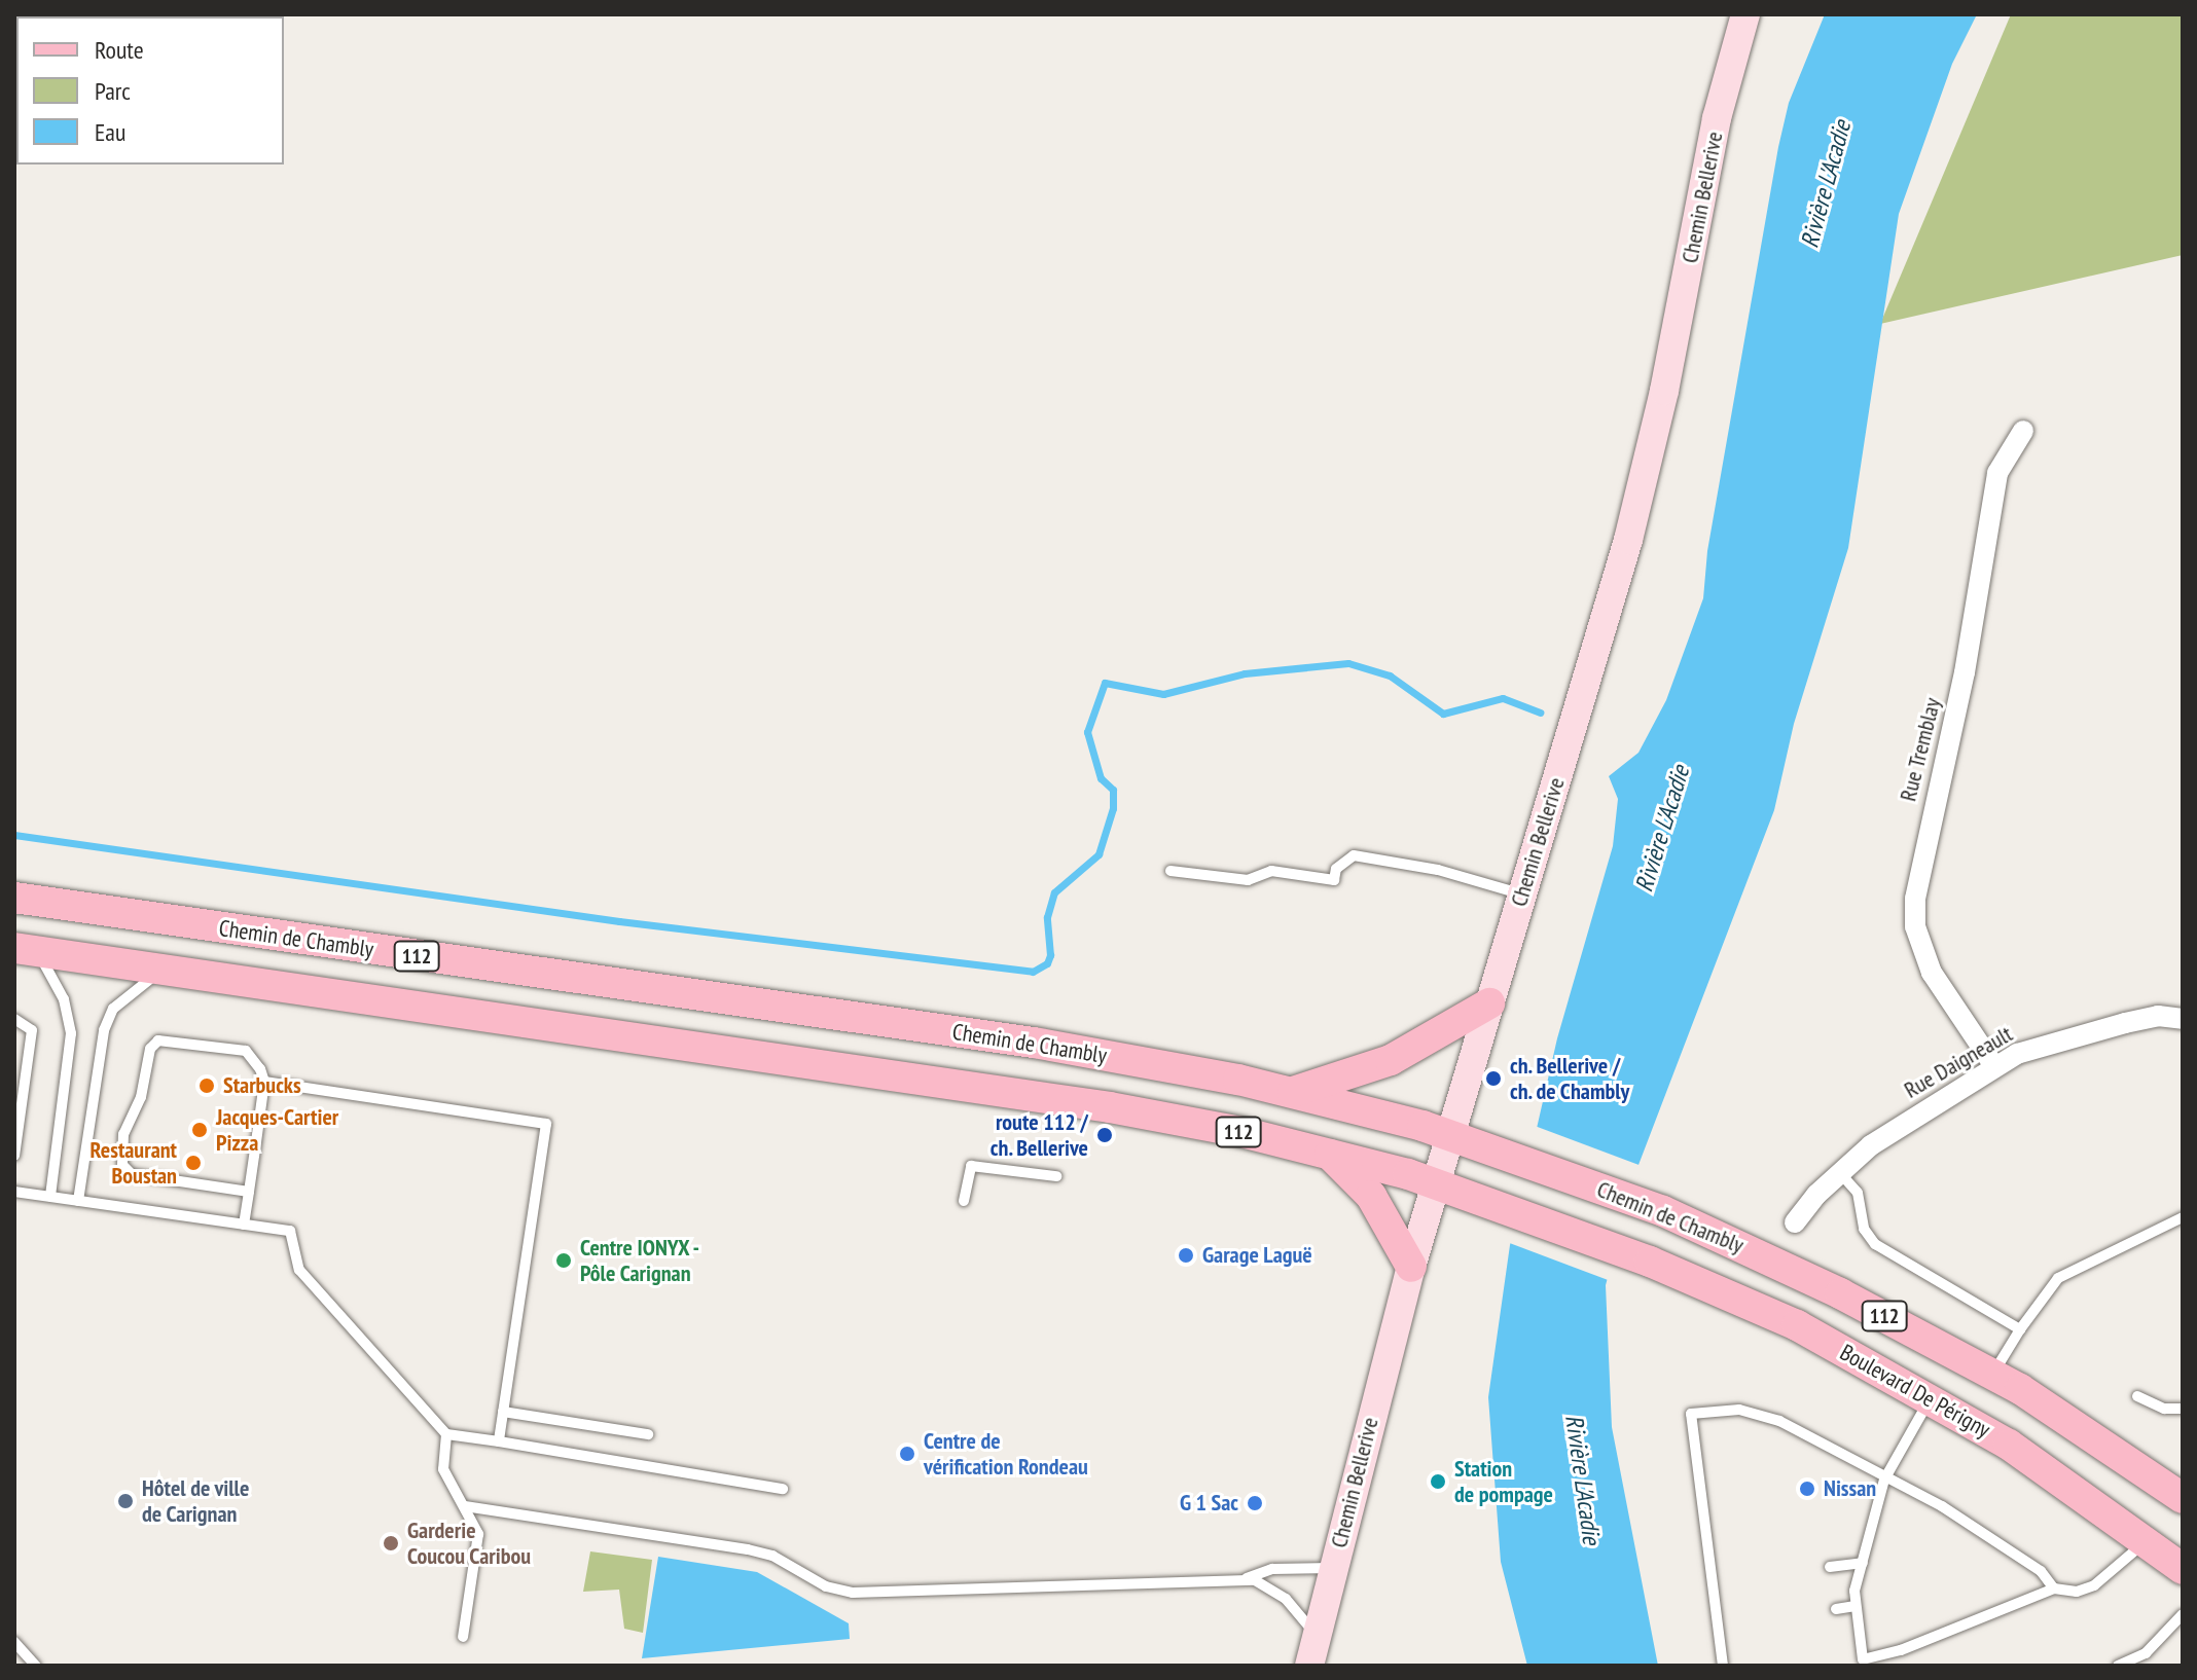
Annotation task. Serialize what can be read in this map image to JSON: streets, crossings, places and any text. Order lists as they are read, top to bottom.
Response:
{
  "streets": {
    "main road": [
      "Chemin Bellerive",
      "Chemin de Chambly",
      "112",
      "Boulevard De Périgny"
    ],
    "street": ["Rue Tremblay", "Rue Daigneault"]
  },
  "crossings": [
    ["Chemin Bellerive", "Chemin de Chambly"],
    ["Chemin Bellerive", "112"],
    ["Chemin Bellerive", "Boulevard De Périgny"],
    ["Rue Tremblay", "Rue Daigneault"],
    ["Chemin de Chambly", "112"],
    ["112", "Boulevard De Périgny"]
  ],
  "water": ["Rivière L'Acadie"],
  "places": [
    "ch. Bellerive / ch. de Chambly",
    "Starbucks",
    "Jacques-Cartier Pizza",
    "route 112 / ch. Bellerive",
    "Restaurant Boustan",
    "Garage Laguë",
    "Centre IONYX - Pôle Carignan",
    "Centre de vérification Rondeau",
    "Station de pompage",
    "Nissan",
    "Hôtel de ville de Carignan",
    "G 1 Sac",
    "Garderie Coucou Caribou"
  ],
  "legend": ["Route", "Parc", "Eau"]
}
